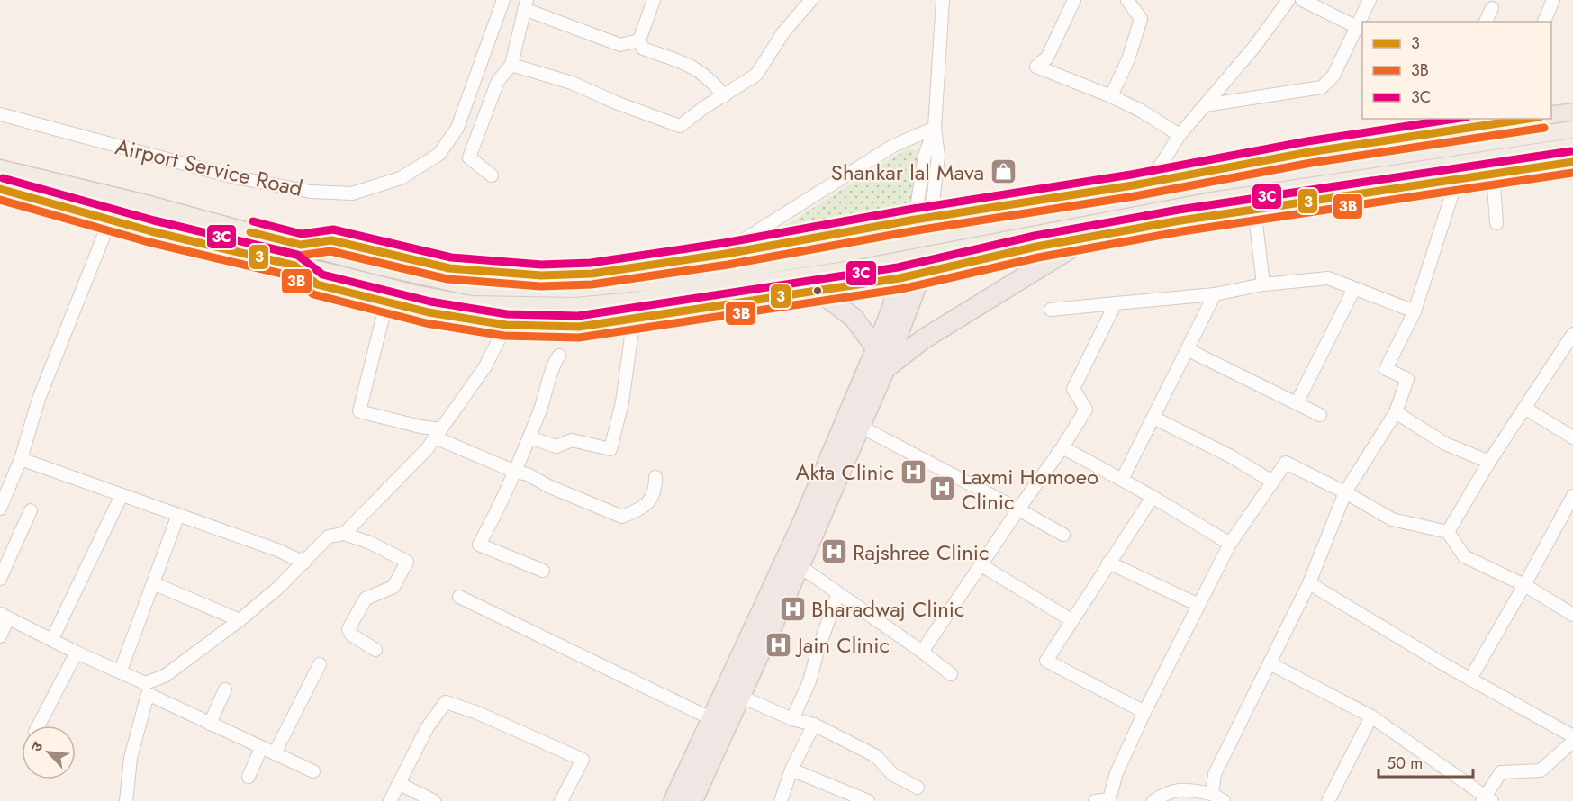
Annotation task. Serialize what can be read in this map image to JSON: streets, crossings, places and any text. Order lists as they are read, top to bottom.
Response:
{
  "streets": {
    "street": ["Airport Service Road"]
  },
  "places": {
    "shop": ["Shankar lal Mava"],
    "hospital": [
      "Akta Clinic",
      "Laxmi Homoeo Clinic",
      "Rajshree Clinic",
      "Bharadwaj Clinic",
      "Jain Clinic"
    ]
  },
  "lines": ["transit line 3", "transit line 3C", "transit line 3B"],
  "legend": ["3", "3B", "3C"],
  "scale_bar": "50 m",
  "north": "top left"
}
